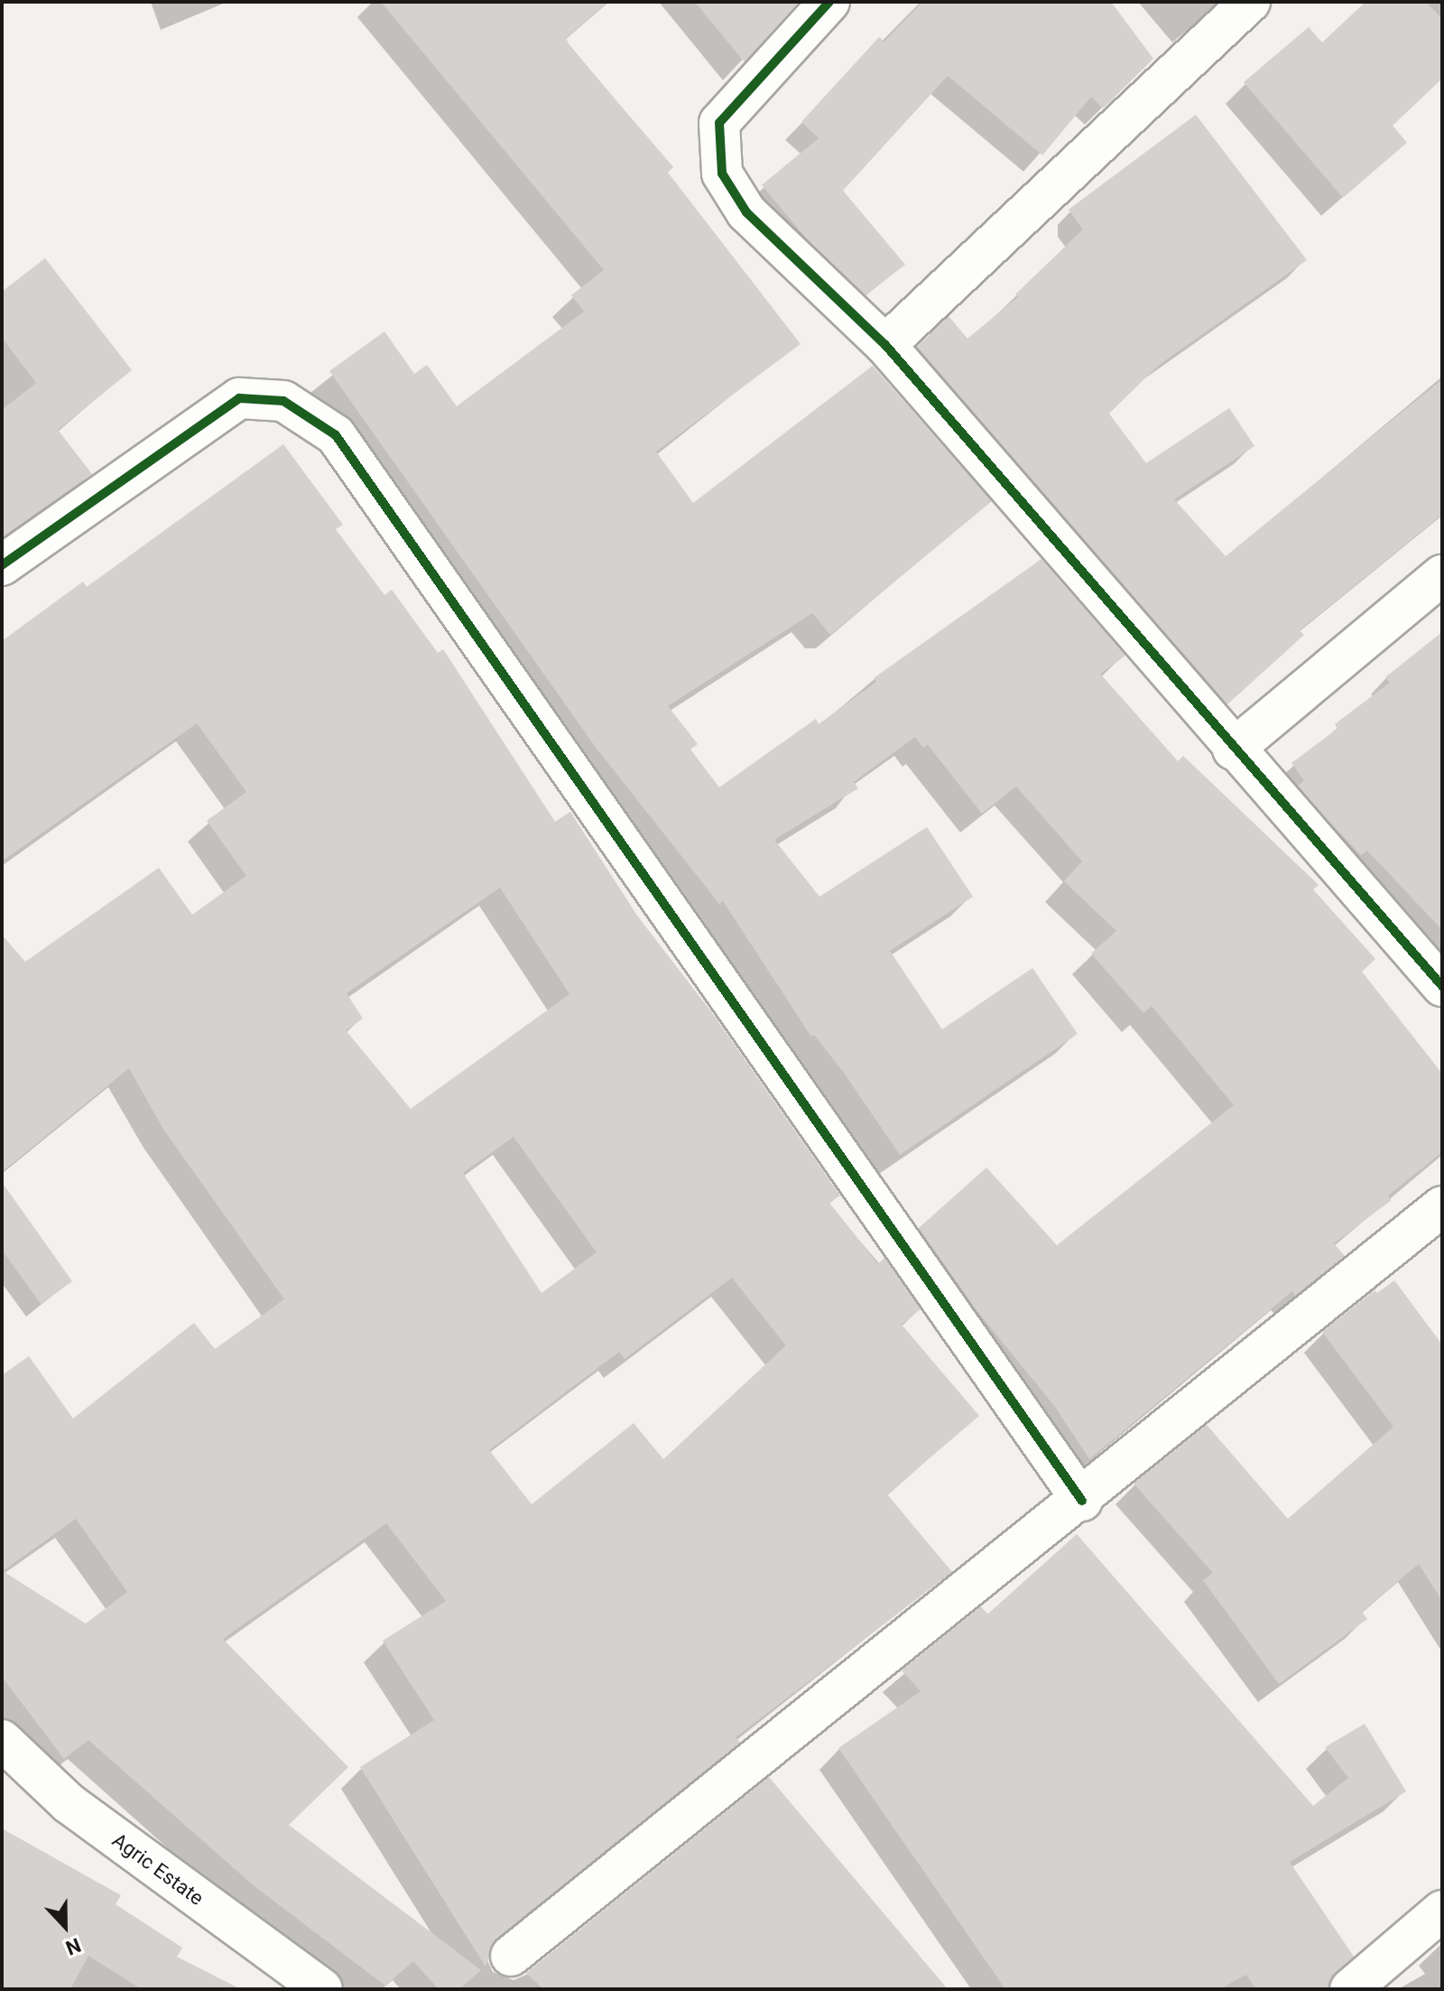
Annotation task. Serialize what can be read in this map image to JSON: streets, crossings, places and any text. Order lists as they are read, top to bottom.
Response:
{
  "streets": {
    "street": ["Agric Estate"]
  },
  "north": "bottom"
}
